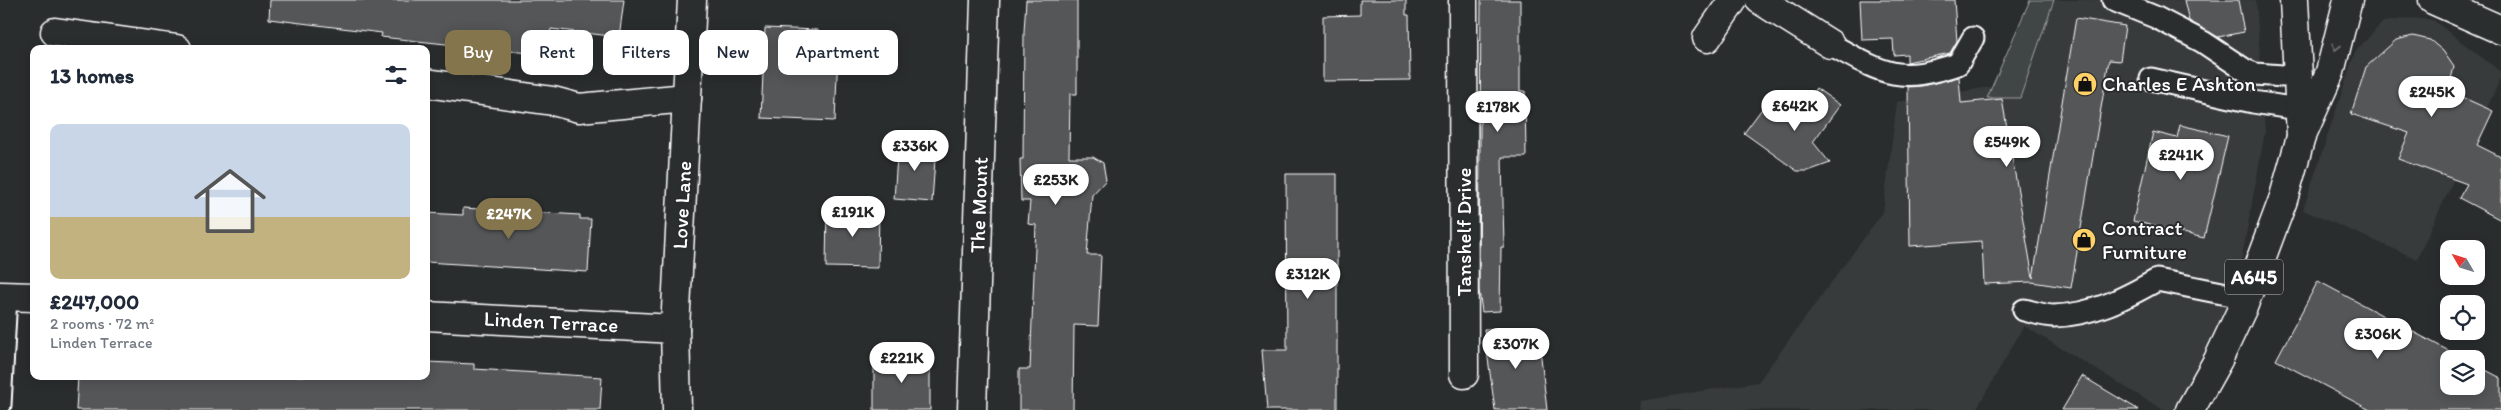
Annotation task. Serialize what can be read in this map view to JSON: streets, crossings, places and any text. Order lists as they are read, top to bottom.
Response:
{
  "streets": {
    "main road": [
      "Love Lane",
      "The Mount",
      "Tanshelf Drive",
      "A645",
      "Linden Terrace"
    ]
  },
  "crossings": [
    ["Love Lane", "Linden Terrace"]
  ],
  "places": {
    "shop": ["Charles E Ashton", "Contract Furniture"]
  },
  "north": "top left",
  "page": {
    "chip": [
      "Buy",
      "Rent",
      "Filters",
      "New",
      "Apartment"
    ],
    "heading": "13 homes",
    "price": [
      "£245K",
      "£642K",
      "£178K",
      "£549K",
      "£336K",
      "£241K",
      "£253K",
      "£191K",
      "£247K",
      "£312K",
      "£306K",
      "£307K",
      "£221K"
    ],
    "list": [
      {
        "name": "£247,000",
        "note": "2 rooms · 72 m² · Linden Terrace"
      }
    ]
  }
}
